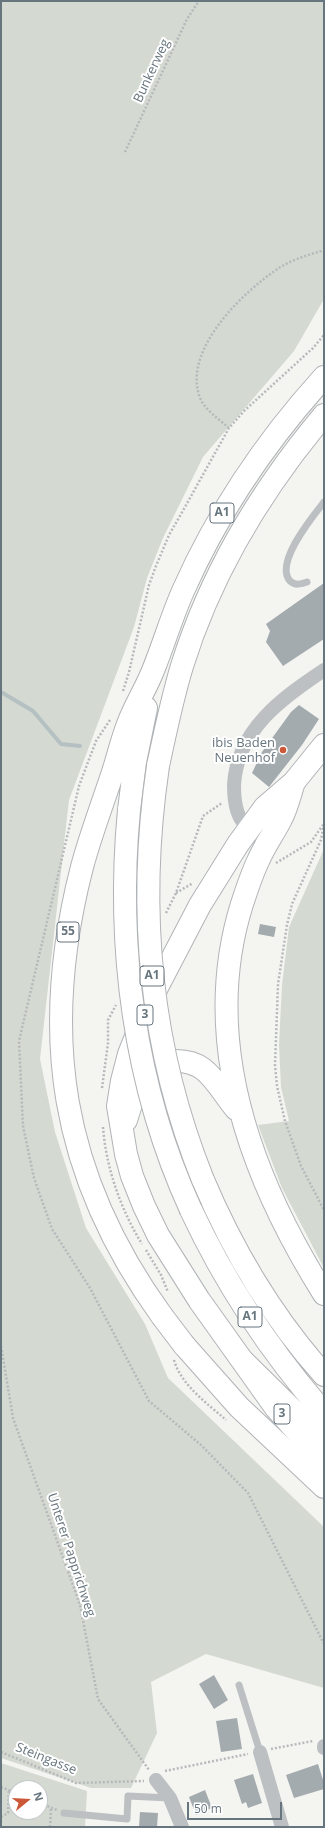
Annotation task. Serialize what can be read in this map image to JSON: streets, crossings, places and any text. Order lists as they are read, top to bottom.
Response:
{
  "streets": {
    "main road": ["A1", "55", "3"],
    "path": ["Bunkerweg", "Unterer Papprichweg", "Steingasse"]
  },
  "crossings": [
    ["A1", "55"],
    ["Unterer Papprichweg", "Steingasse"]
  ],
  "places": ["ibis Baden Neuenhof"],
  "scale_bar": "50 m",
  "north": "right"
}
